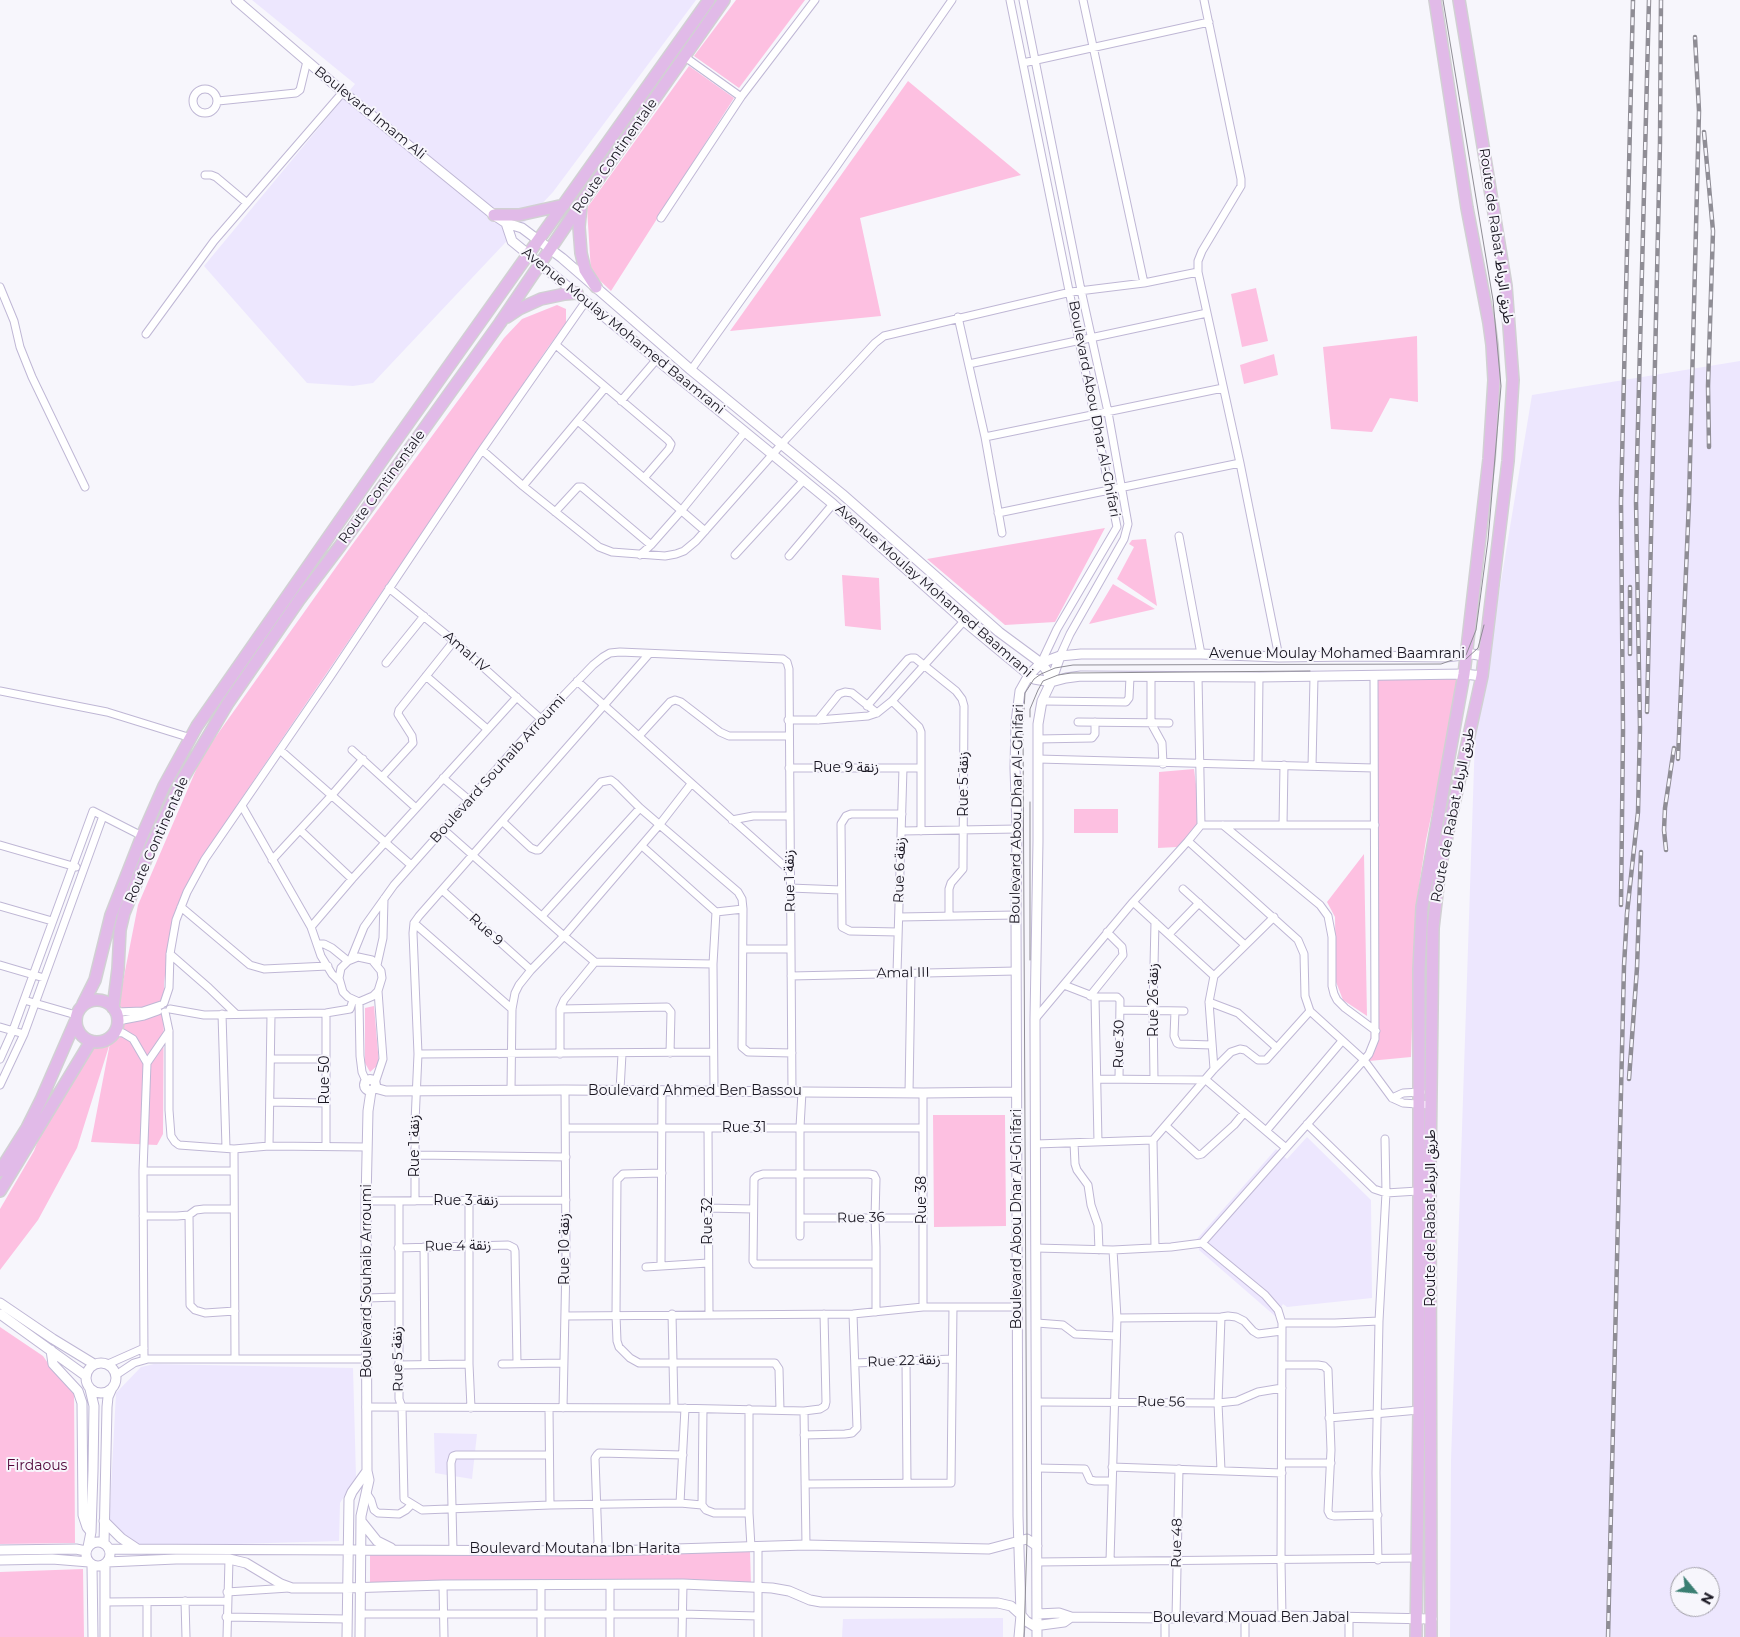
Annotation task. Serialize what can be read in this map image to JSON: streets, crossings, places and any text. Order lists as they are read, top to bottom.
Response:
{
  "streets": {
    "main road": ["Route Continentale", "Route de Rabat طريق الرباط"],
    "street": [
      "Boulevard Imam Ali",
      "Avenue Moulay Mohamed Baamrani",
      "Boulevard Abou Dhar Al-Ghifari",
      "Amal IV",
      "Rue 9 زنقة",
      "Boulevard Souhaib Arroumi",
      "Rue 5 زنقة",
      "Rue 6 زنقة",
      "Rue 1 زنقة",
      "Rue 9",
      "Amal III",
      "Rue 26 زنقة",
      "Rue 30",
      "Rue 50",
      "Boulevard Ahmed Ben Bassou",
      "Rue 31",
      "Rue 38",
      "Rue 3 زنقة",
      "Rue 36",
      "Rue 32",
      "Rue 4 زنقة",
      "Rue 10 زنقة",
      "Rue 22 زنقة",
      "Rue 56",
      "Rue 48",
      "Boulevard Moutana Ibn Harita",
      "Boulevard Mouad Ben Jabal"
    ]
  },
  "crossings": [
    ["Boulevard Imam Ali", "Avenue Moulay Mohamed Baamrani"],
    ["Route Continentale", "Avenue Moulay Mohamed Baamrani"],
    ["Route de Rabat طريق الرباط", "Avenue Moulay Mohamed Baamrani"],
    ["Route de Rabat طريق الرباط", "Boulevard Mouad Ben Jabal"],
    ["Avenue Moulay Mohamed Baamrani", "Boulevard Abou Dhar Al-Ghifari"],
    ["Boulevard Abou Dhar Al-Ghifari", "Amal III"],
    ["Boulevard Abou Dhar Al-Ghifari", "Boulevard Ahmed Ben Bassou"],
    ["Boulevard Abou Dhar Al-Ghifari", "Rue 56"],
    ["Boulevard Abou Dhar Al-Ghifari", "Boulevard Moutana Ibn Harita"],
    ["Boulevard Abou Dhar Al-Ghifari", "Boulevard Mouad Ben Jabal"],
    ["Amal IV", "Boulevard Souhaib Arroumi"],
    ["Rue 9 زنقة", "Rue 6 زنقة"],
    ["Rue 9 زنقة", "Rue 1 زنقة"],
    ["Boulevard Souhaib Arroumi", "Rue 1 زنقة"],
    ["Boulevard Souhaib Arroumi", "Boulevard Ahmed Ben Bassou"],
    ["Boulevard Souhaib Arroumi", "Rue 3 زنقة"],
    ["Boulevard Souhaib Arroumi", "Boulevard Moutana Ibn Harita"],
    ["Rue 5 زنقة", "Rue 3 زنقة"],
    ["Rue 5 زنقة", "Rue 4 زنقة"],
    ["Rue 6 زنقة", "Amal III"],
    ["Rue 1 زنقة", "Amal III"],
    ["Rue 1 زنقة", "Boulevard Ahmed Ben Bassou"],
    ["Rue 1 زنقة", "Rue 31"],
    ["Rue 1 زنقة", "Rue 3 زنقة"],
    ["Rue 1 زنقة", "Rue 36"],
    ["Boulevard Ahmed Ben Bassou", "Rue 38"],
    ["Boulevard Ahmed Ben Bassou", "Rue 10 زنقة"],
    ["Rue 31", "Rue 38"],
    ["Rue 31", "Rue 32"],
    ["Rue 31", "Rue 10 زنقة"],
    ["Rue 38", "Rue 36"],
    ["Rue 3 زنقة", "Rue 10 زنقة"],
    ["Rue 48", "Boulevard Mouad Ben Jabal"]
  ],
  "parks": ["Firdaous"],
  "north": "bottom right"
}
